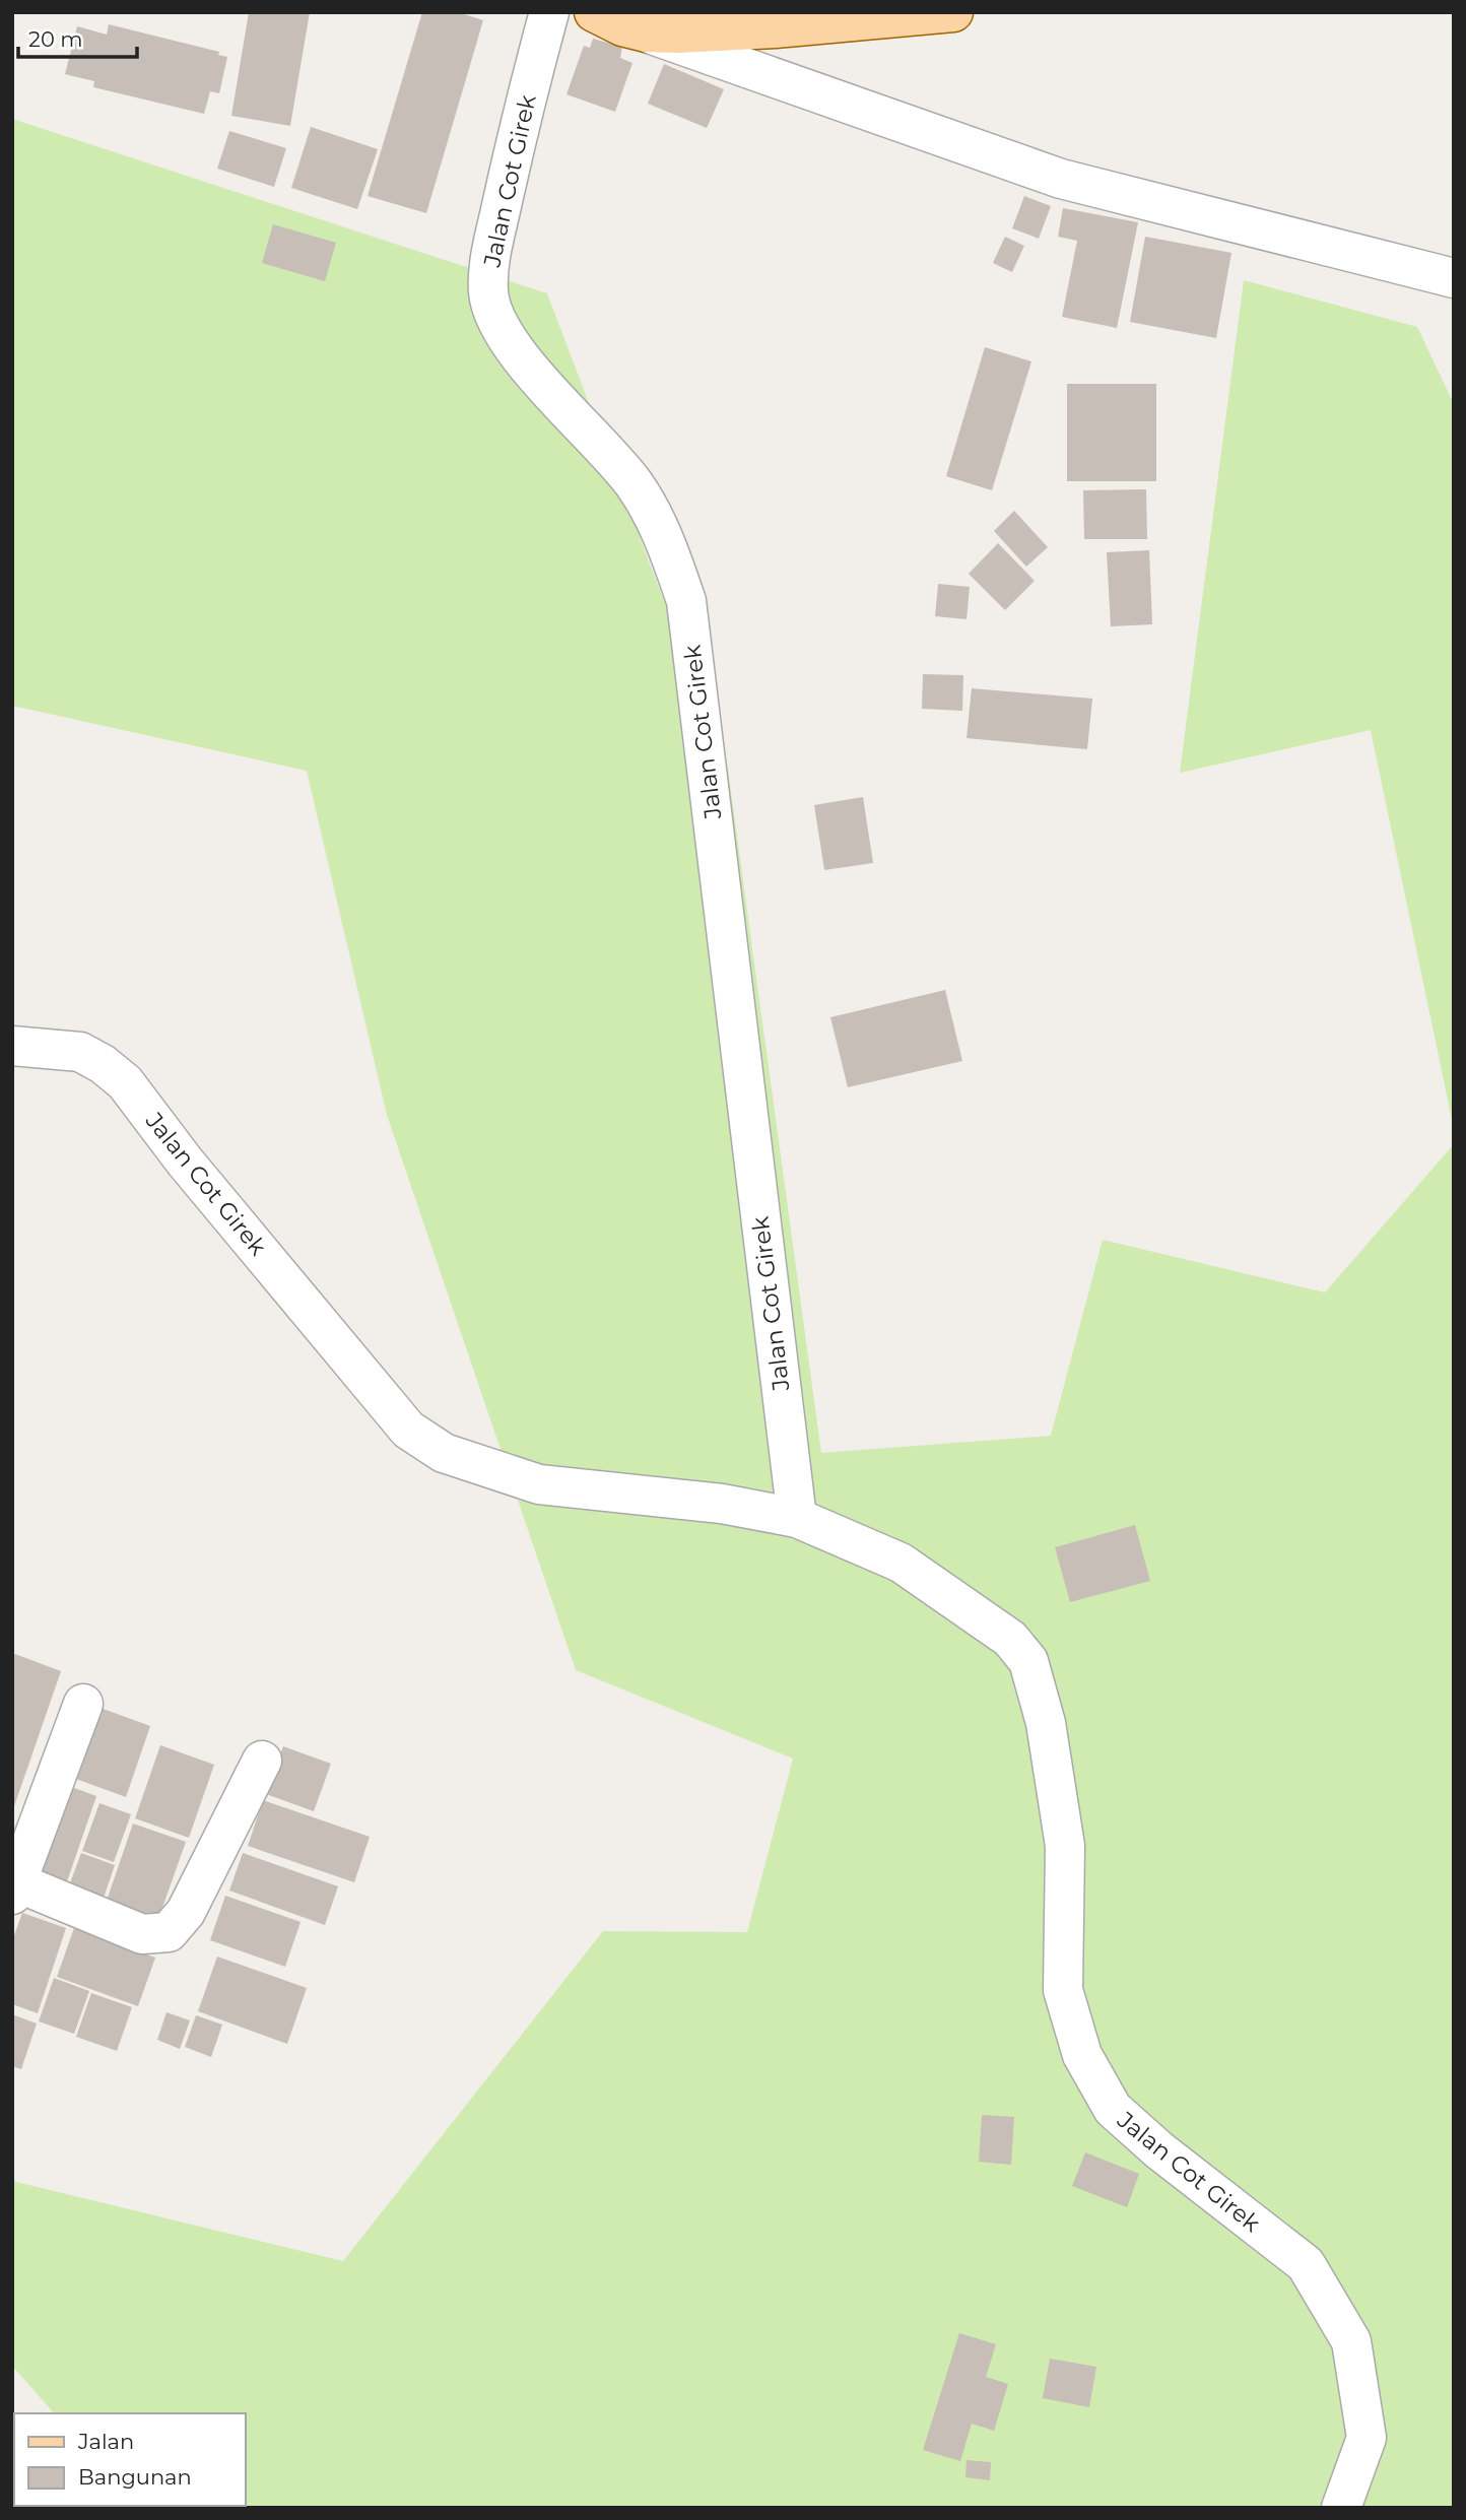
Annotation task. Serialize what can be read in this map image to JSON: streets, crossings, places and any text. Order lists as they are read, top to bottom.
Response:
{
  "streets": {
    "street": ["Jalan Cot Girek"]
  },
  "legend": ["Jalan", "Bangunan"],
  "scale_bar": "20 m"
}
